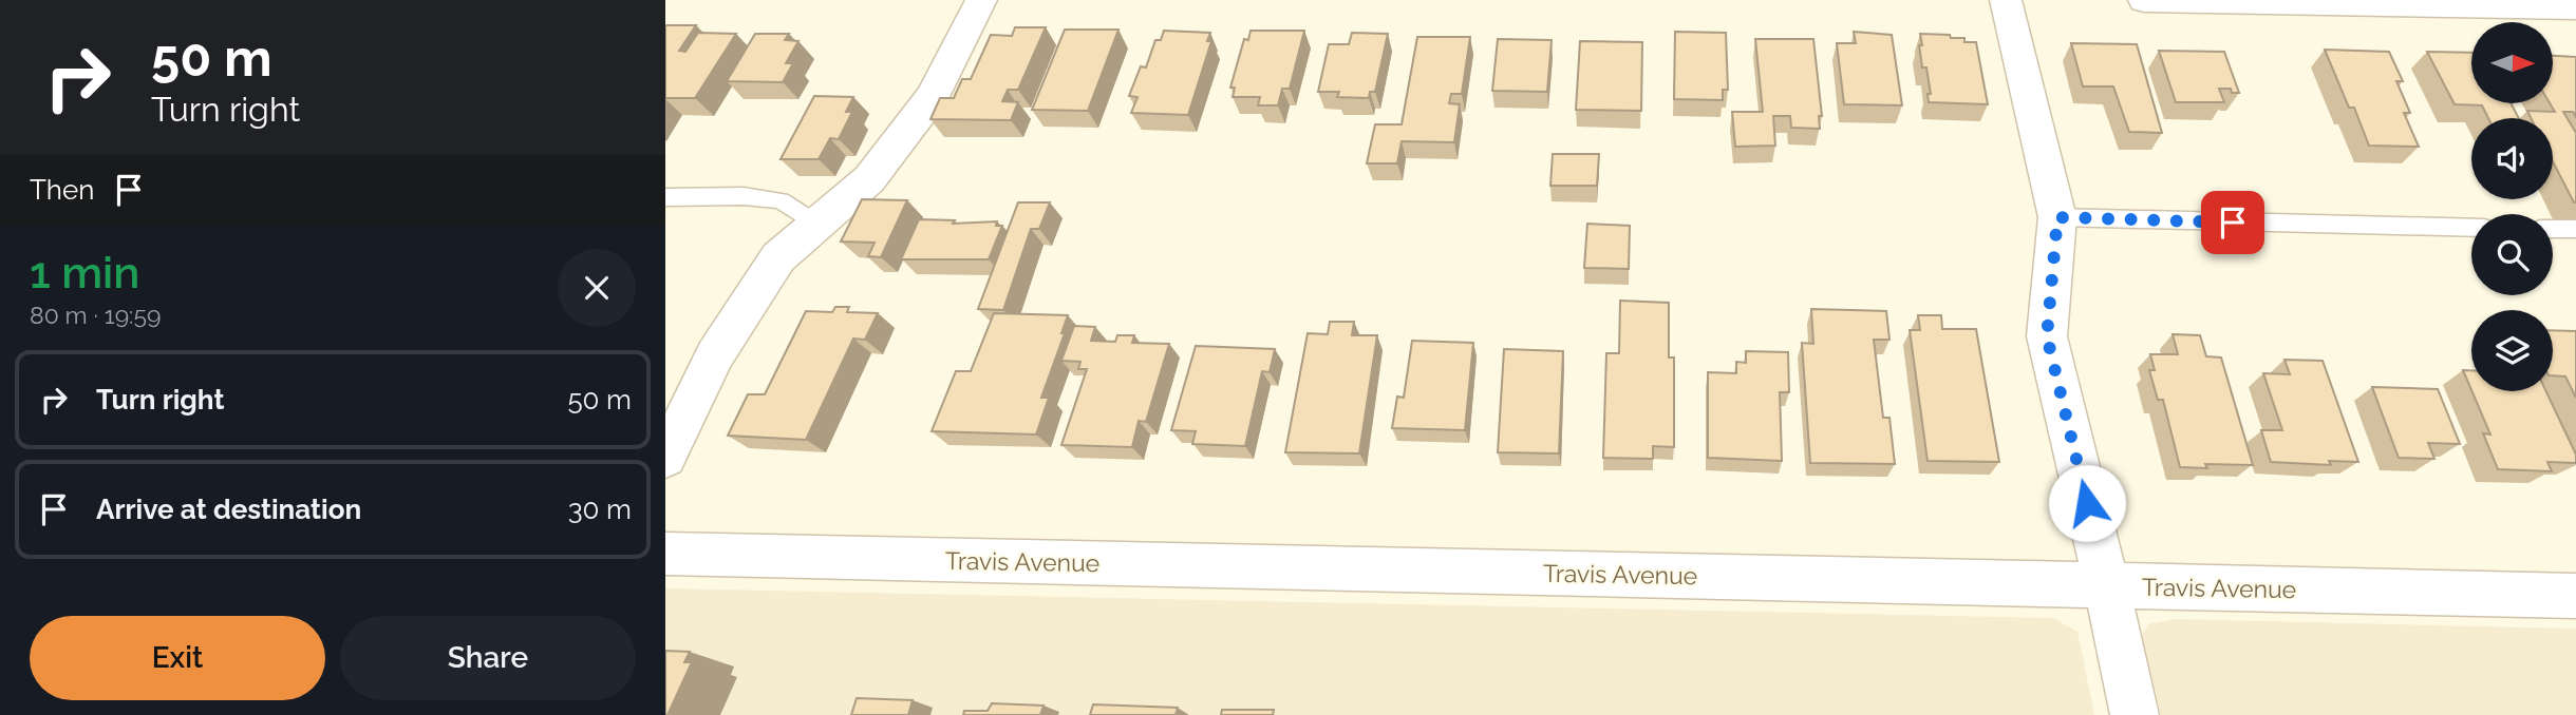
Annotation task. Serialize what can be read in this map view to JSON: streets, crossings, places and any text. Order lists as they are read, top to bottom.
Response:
{
  "streets": {
    "street": ["Travis Avenue"]
  },
  "north": "right",
  "page": {
    "turn": ["50 m", "Turn right"],
    "then": "Then",
    "heading": ["1 min", "80 m · 19:59"],
    "list": [
      {
        "name": "Turn right",
        "value": "50 m"
      },
      {
        "name": "Arrive at destination",
        "value": "30 m"
      }
    ],
    "buttons": ["Exit", "Share"]
  }
}
